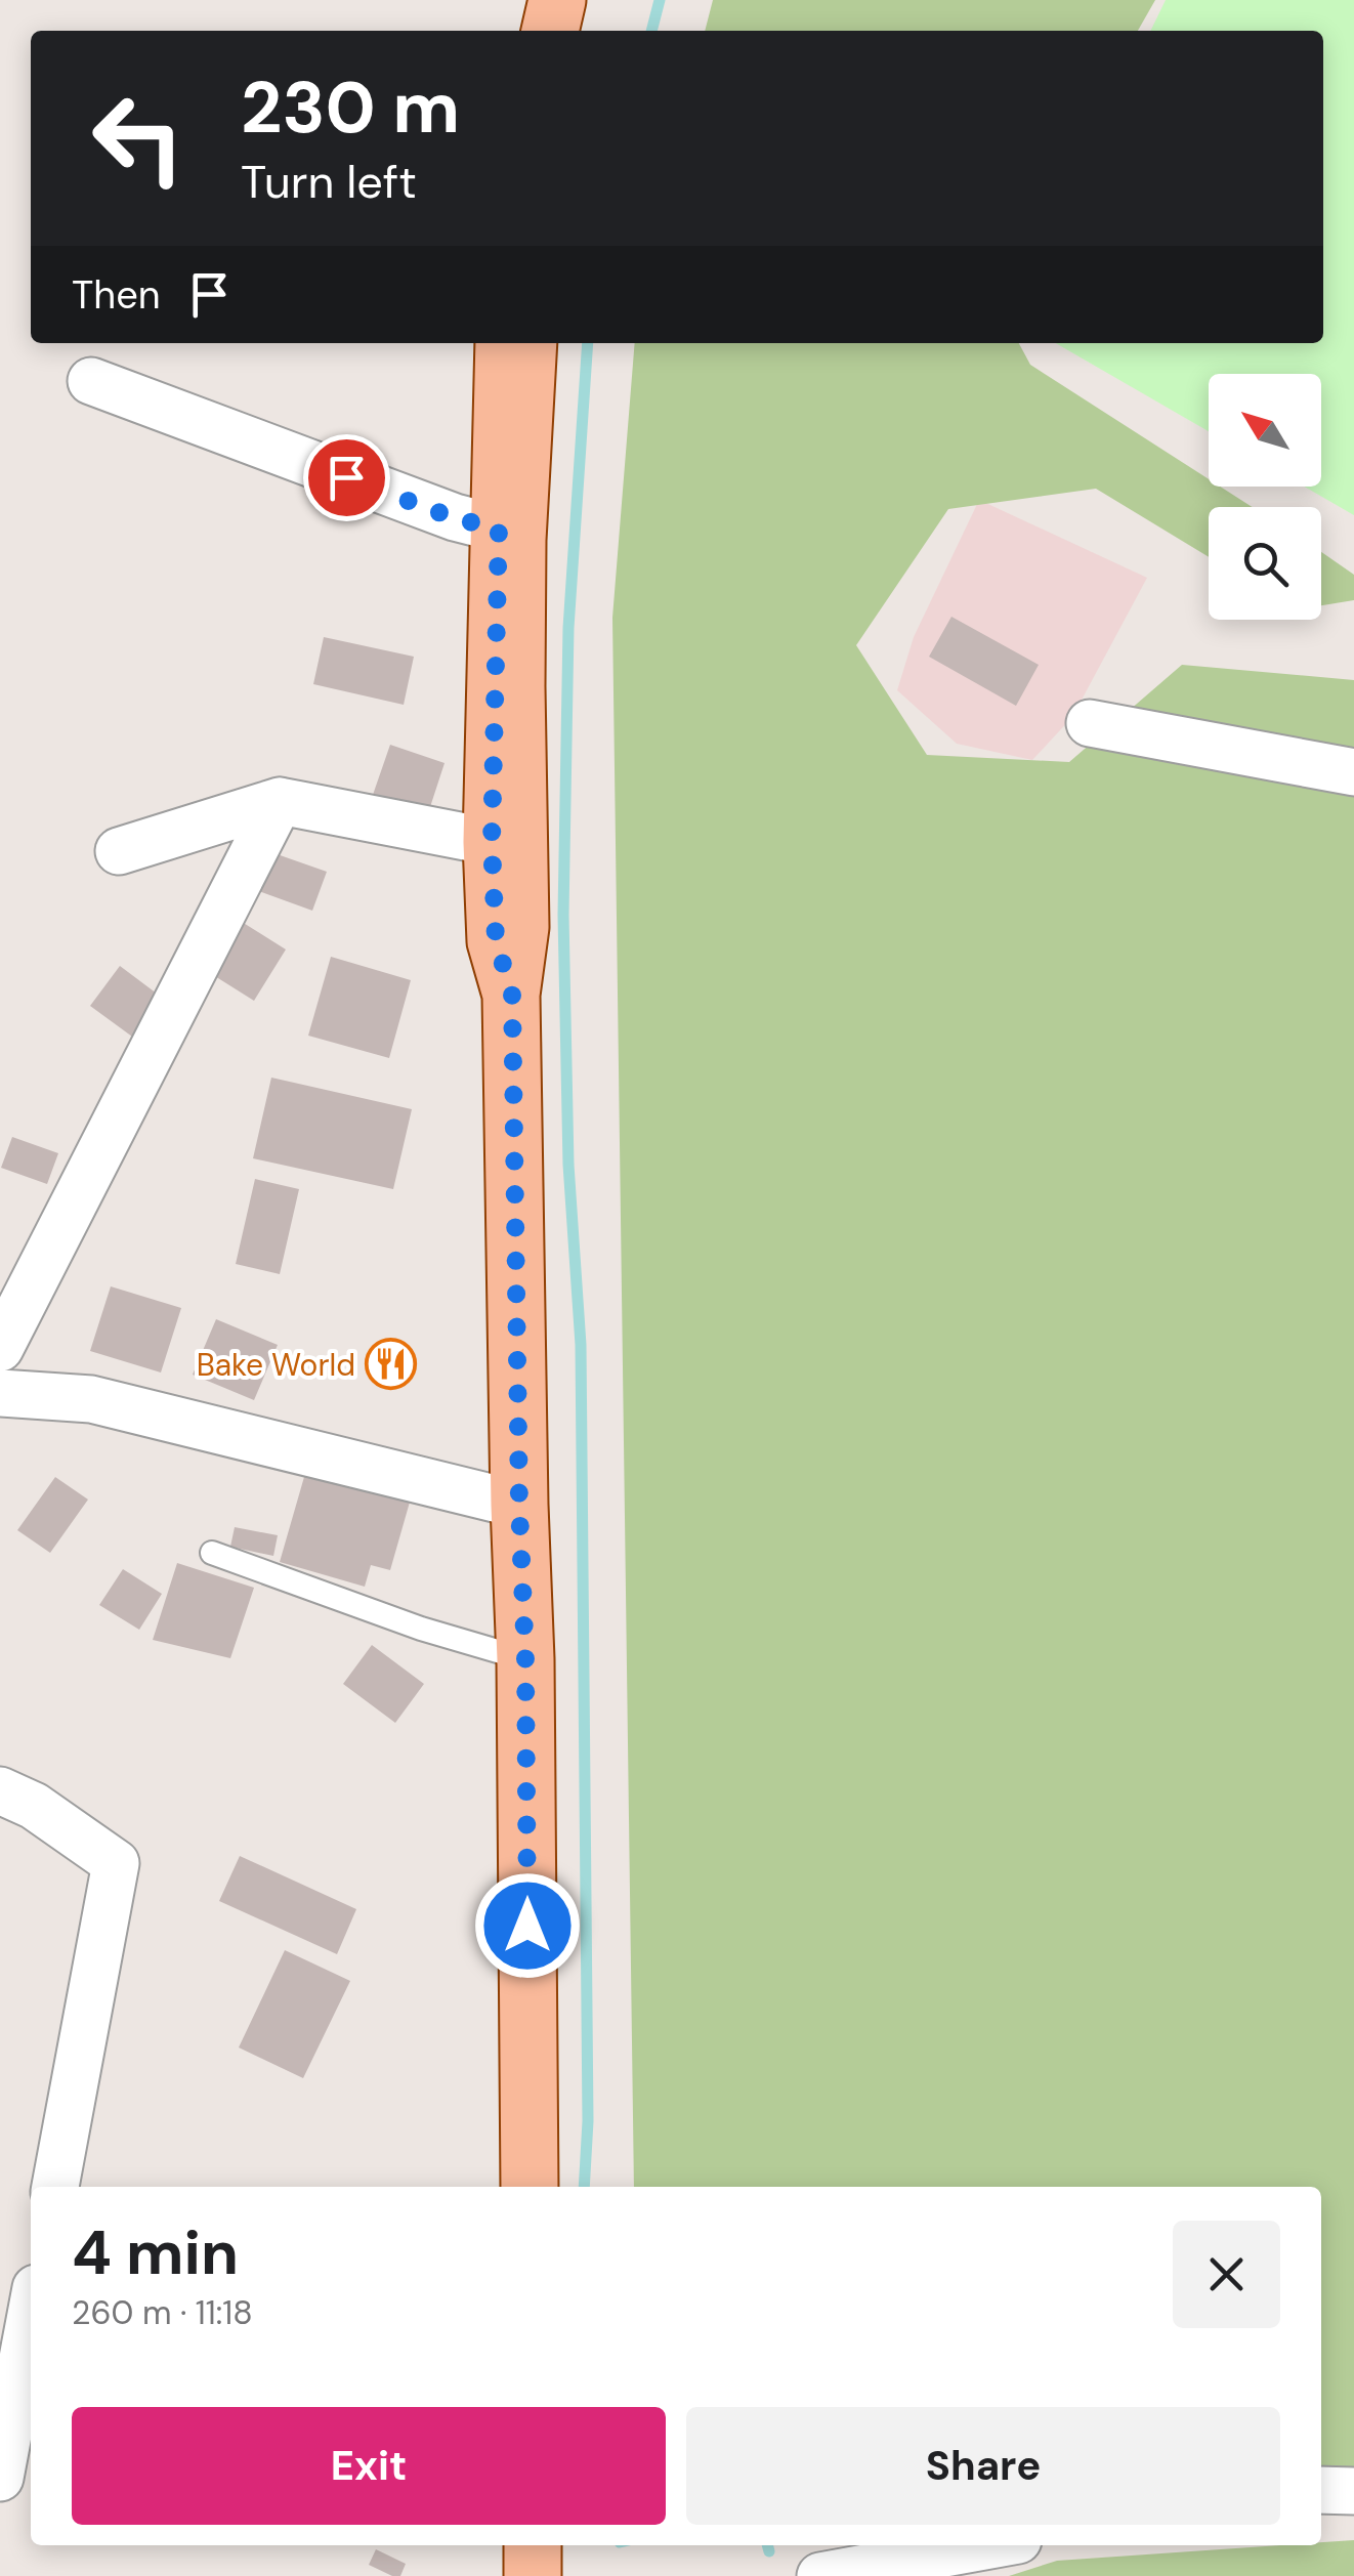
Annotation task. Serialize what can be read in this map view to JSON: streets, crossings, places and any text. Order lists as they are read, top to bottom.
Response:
{
  "places": {
    "restaurant": ["Bake World"]
  },
  "north": "top left",
  "page": {
    "turn": ["230 m", "Turn left"],
    "then": "Then",
    "heading": ["4 min", "260 m · 11:18"],
    "buttons": ["Exit", "Share"]
  }
}
